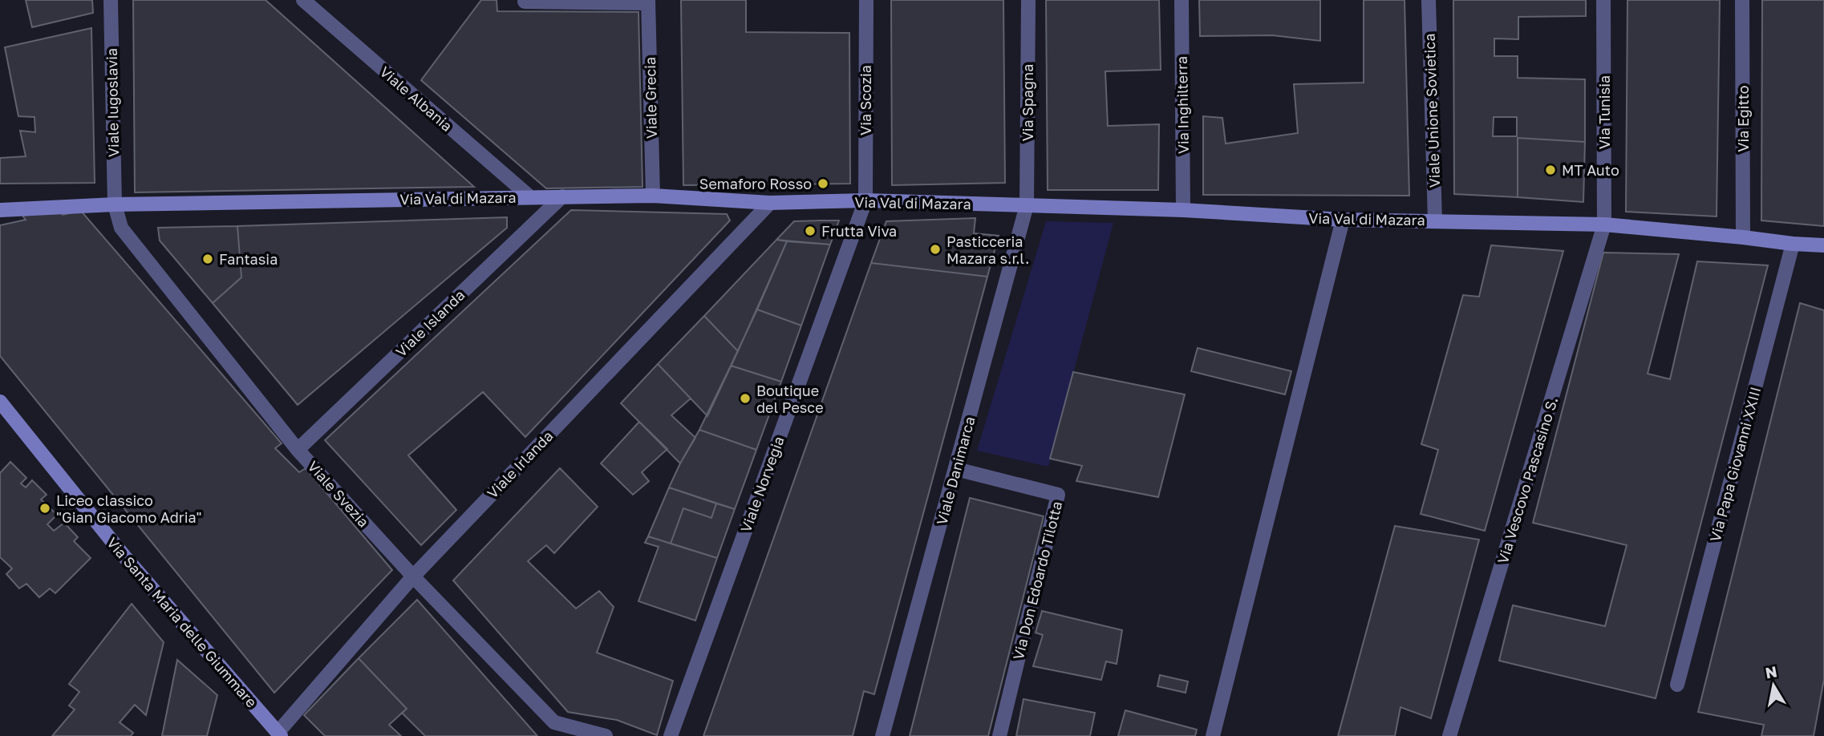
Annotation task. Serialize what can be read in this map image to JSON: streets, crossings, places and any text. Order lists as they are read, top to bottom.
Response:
{
  "streets": {
    "street": [
      "Viale Grecia",
      "Viale Albania",
      "Via Scozia",
      "Viale Iugoslavia",
      "Via Spagna",
      "Via Inghilterra",
      "Viale Unione Sovietica",
      "Via Tunisia",
      "Via Egitto",
      "Via Val di Mazara",
      "Viale Islanda",
      "Viale Irlanda",
      "Via Papa Giovanni XXIII",
      "Viale Danimarca",
      "Via Vescovo Pascasino S.",
      "Viale Norvegia",
      "Viale Svezia",
      "Via Don Edoardo Tilotta",
      "Via Santa Maria delle Giummare"
    ]
  },
  "crossings": [
    ["Viale Grecia", "Via Val di Mazara"],
    ["Viale Albania", "Via Val di Mazara"],
    ["Via Scozia", "Via Val di Mazara"],
    ["Via Scozia", "Viale Norvegia"],
    ["Viale Iugoslavia", "Via Val di Mazara"],
    ["Viale Iugoslavia", "Viale Svezia"],
    ["Via Spagna", "Via Val di Mazara"],
    ["Via Spagna", "Viale Danimarca"],
    ["Via Inghilterra", "Via Val di Mazara"],
    ["Viale Unione Sovietica", "Via Val di Mazara"],
    ["Via Tunisia", "Via Val di Mazara"],
    ["Via Tunisia", "Via Vescovo Pascasino S."],
    ["Via Egitto", "Via Val di Mazara"],
    ["Via Val di Mazara", "Viale Islanda"],
    ["Via Val di Mazara", "Viale Irlanda"],
    ["Via Val di Mazara", "Via Papa Giovanni XXIII"],
    ["Via Val di Mazara", "Viale Danimarca"],
    ["Via Val di Mazara", "Via Vescovo Pascasino S."],
    ["Via Val di Mazara", "Viale Norvegia"],
    ["Via Val di Mazara", "Viale Svezia"],
    ["Viale Islanda", "Viale Svezia"],
    ["Viale Irlanda", "Viale Svezia"],
    ["Viale Irlanda", "Via Santa Maria delle Giummare"],
    ["Viale Danimarca", "Via Don Edoardo Tilotta"]
  ],
  "places": [
    "MT Auto",
    "Semaforo Rosso",
    "Frutta Viva",
    "Pasticceria Mazara s.r.l.",
    "Fantasia",
    "Boutique del Pesce",
    "Liceo classico \"Gian Giacomo Adria\""
  ],
  "north": "top"
}
